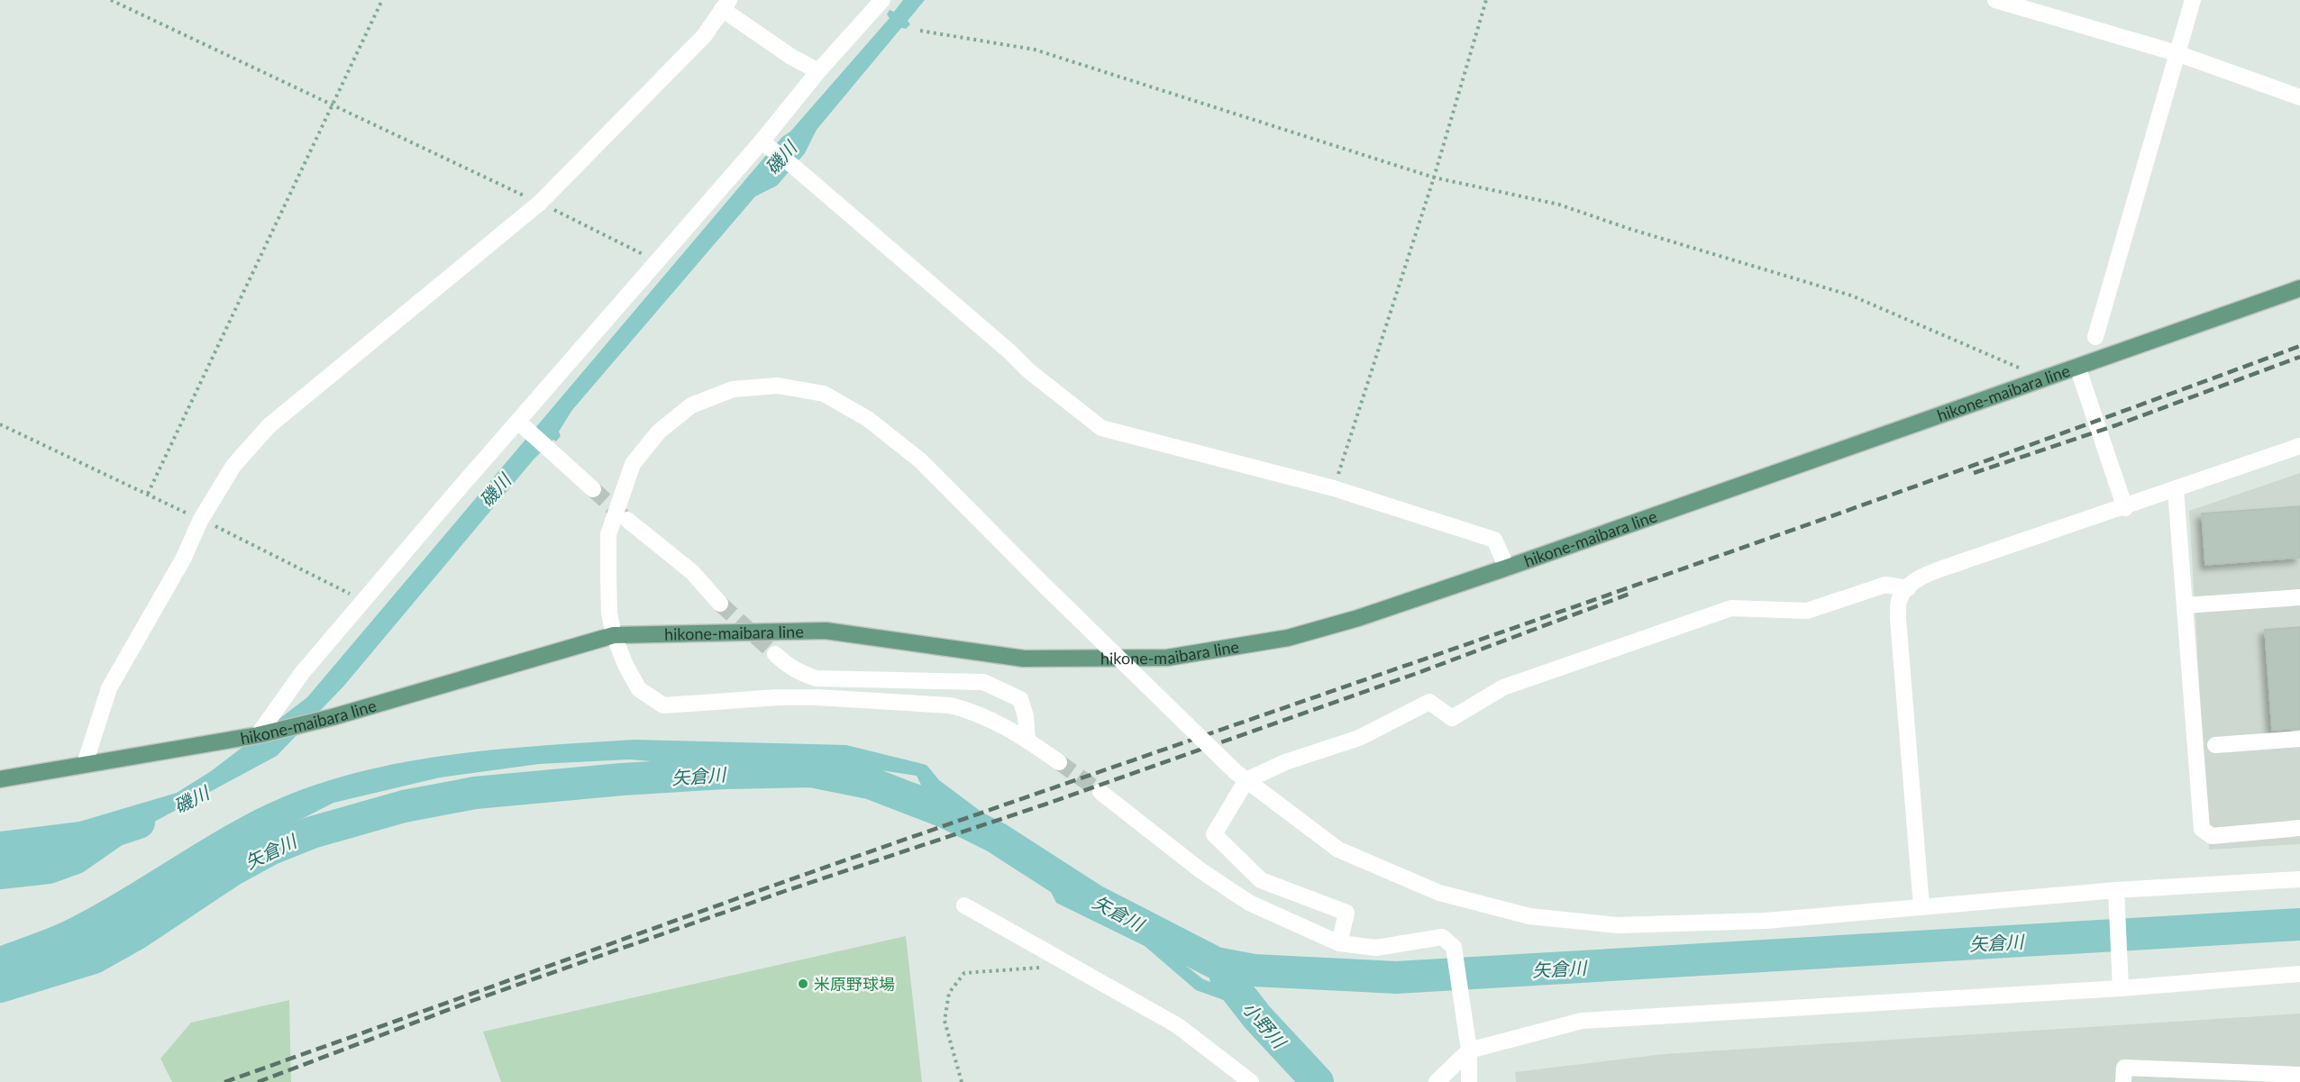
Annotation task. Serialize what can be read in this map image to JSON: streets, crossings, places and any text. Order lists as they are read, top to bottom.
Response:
{
  "streets": {
    "main road": ["hikone-maibara line"]
  },
  "water": ["磯川", "矢倉川", "小野川"],
  "places": ["米原野球場"]
}
